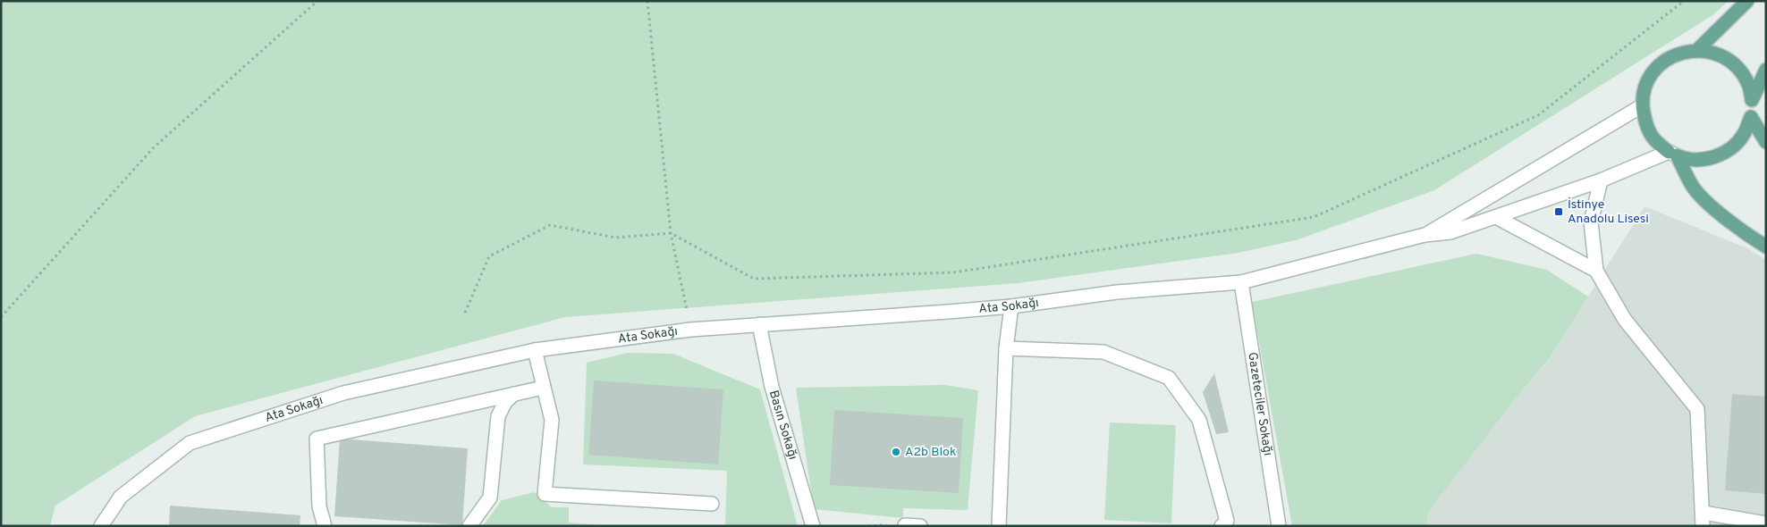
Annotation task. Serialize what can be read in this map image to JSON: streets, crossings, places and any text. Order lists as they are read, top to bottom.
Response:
{
  "streets": {
    "street": ["Ata Sokağı", "Gazeteciler Sokağı", "Basın Sokağı"]
  },
  "crossings": [
    ["Ata Sokağı", "Gazeteciler Sokağı"],
    ["Ata Sokağı", "Basın Sokağı"]
  ],
  "places": {
    "transit": ["İstinye Anadolu Lisesi"],
    "other": ["A2b Blok"]
  }
}
